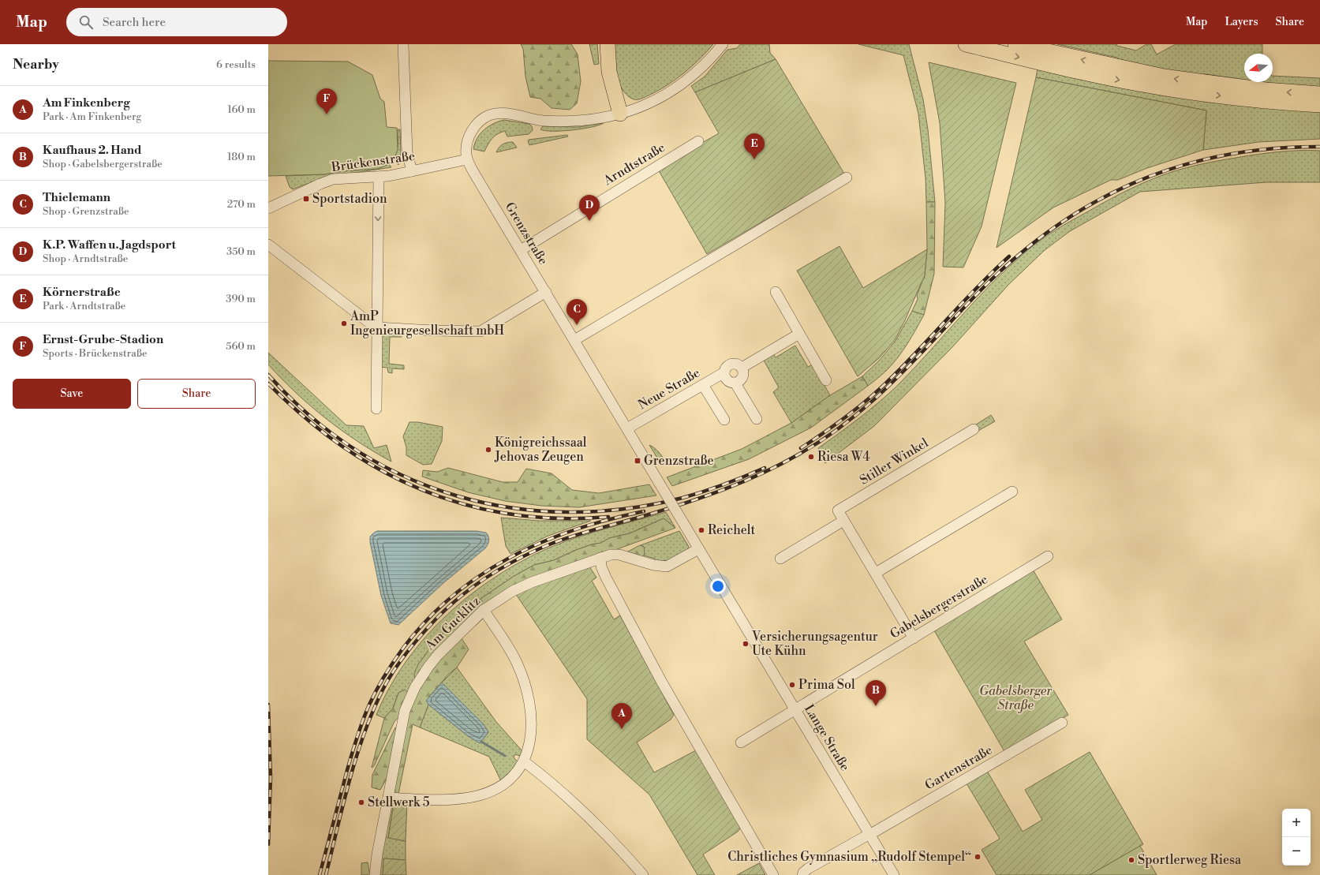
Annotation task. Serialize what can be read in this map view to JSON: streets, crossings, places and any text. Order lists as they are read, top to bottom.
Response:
{
  "streets": {
    "street": [
      "Brückenstraße",
      "Arndtstraße",
      "Grenzstraße",
      "Neue Straße",
      "Stiller Winkel",
      "Gabelsbergerstraße",
      "Am Gucklitz",
      "Lange Straße",
      "Gartenstraße"
    ]
  },
  "crossings": [
    ["Brückenstraße", "Grenzstraße"],
    ["Arndtstraße", "Grenzstraße"],
    ["Grenzstraße", "Neue Straße"],
    ["Grenzstraße", "Lange Straße"],
    ["Stiller Winkel", "Gabelsbergerstraße"],
    ["Gabelsbergerstraße", "Lange Straße"],
    ["Am Gucklitz", "Lange Straße"],
    ["Lange Straße", "Gartenstraße"]
  ],
  "parks": ["Gabelsberger Straße"],
  "places": {
    "transit": ["Sportstadion", "Grenzstraße"],
    "other": [
      "AmP Ingenieurgesellschaft mbH",
      "Königreichssaal Jehovas Zeugen",
      "Riesa W4",
      "Reichelt",
      "Versicherungsagentur Ute Kühn",
      "Prima Sol",
      "Stellwerk 5",
      "Christliches Gymnasium „Rudolf Stempel“",
      "Sportlerweg Riesa"
    ]
  },
  "north": "left",
  "page": {
    "header": "Map",
    "search": "Search here",
    "nav": ["Map", "Layers", "Share"],
    "heading": ["Nearby", "6 results"],
    "list": [
      {
        "mark": "A",
        "name": "Am Finkenberg",
        "note": "Park · Am Finkenberg",
        "value": "160 m"
      },
      {
        "mark": "B",
        "name": "Kaufhaus 2. Hand",
        "note": "Shop · Gabelsbergerstraße",
        "value": "180 m"
      },
      {
        "mark": "C",
        "name": "Thielemann",
        "note": "Shop · Grenzstraße",
        "value": "270 m"
      },
      {
        "mark": "D",
        "name": "K.P. Waffen u. Jagdsport",
        "note": "Shop · Arndtstraße",
        "value": "350 m"
      },
      {
        "mark": "E",
        "name": "Körnerstraße",
        "note": "Park · Arndtstraße",
        "value": "390 m"
      },
      {
        "mark": "F",
        "name": "Ernst-Grube-Stadion",
        "note": "Sports · Brückenstraße",
        "value": "560 m"
      }
    ],
    "pins": [
      "F",
      "E",
      "D",
      "C",
      "B",
      "A"
    ],
    "buttons": ["Save", "Share"],
    "map_buttons": ["+", "−"]
  }
}
